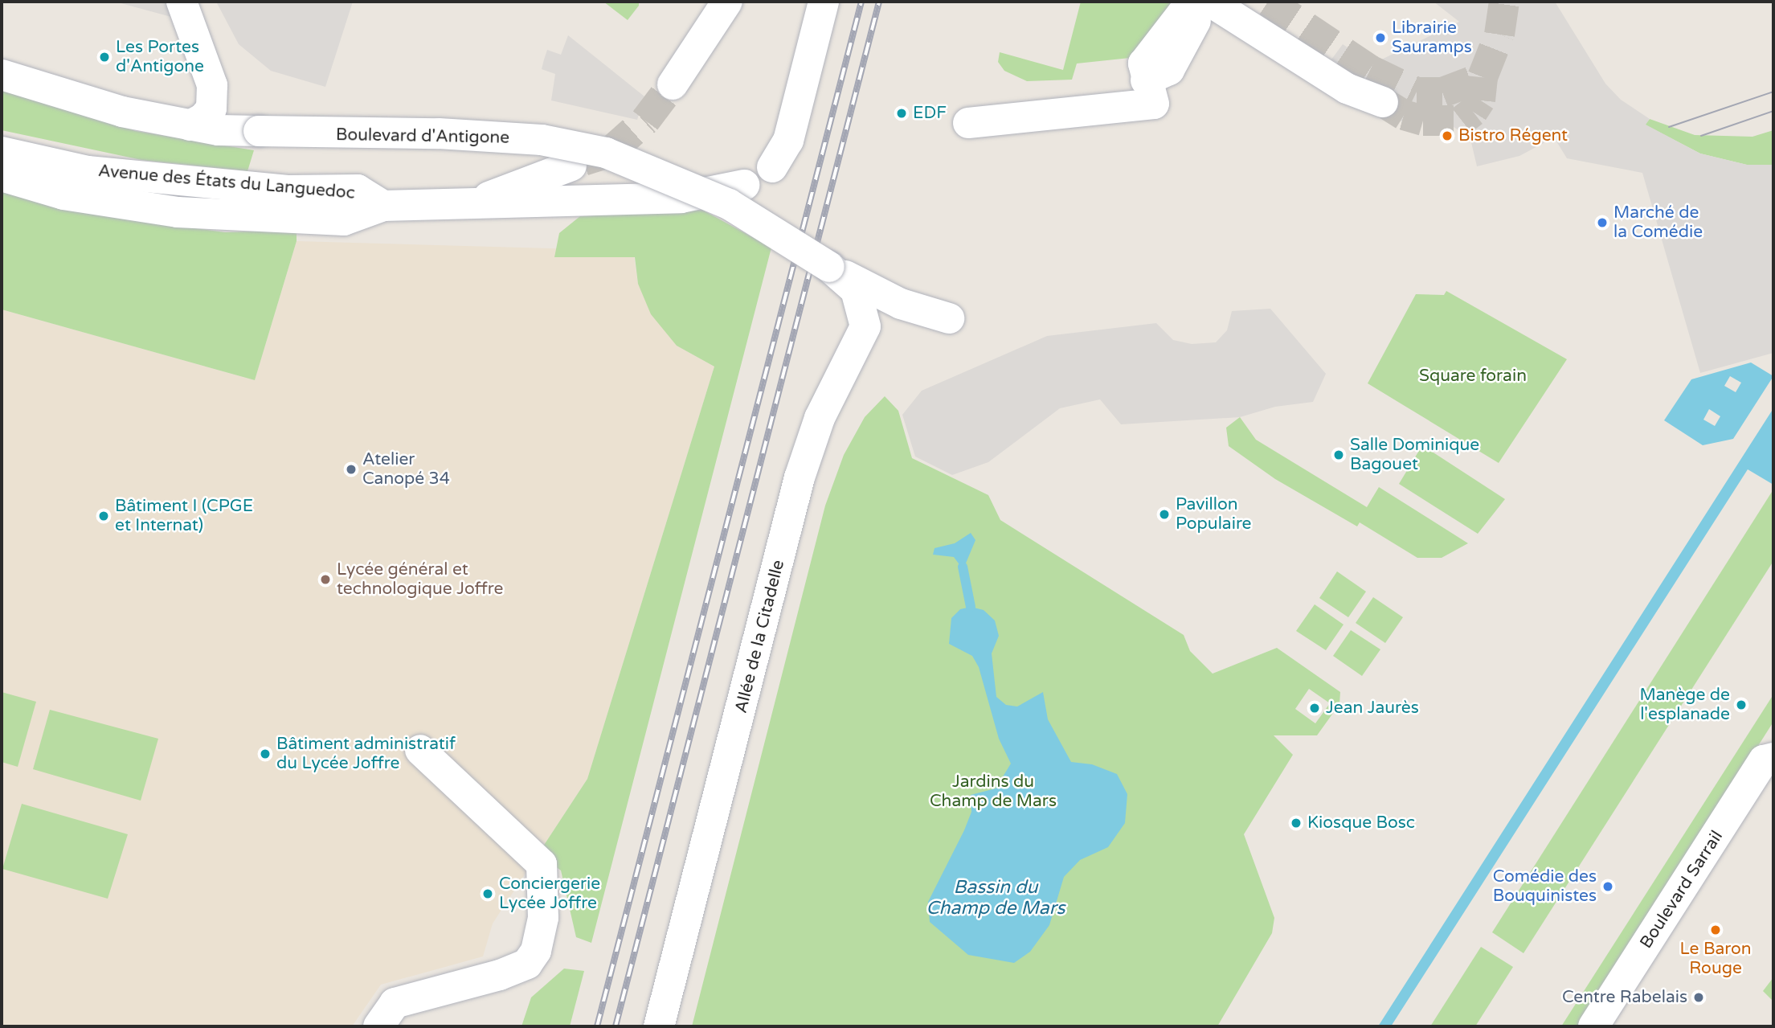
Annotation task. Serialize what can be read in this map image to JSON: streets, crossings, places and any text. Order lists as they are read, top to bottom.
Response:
{
  "streets": {
    "street": [
      "Boulevard d'Antigone",
      "Avenue des États du Languedoc",
      "Allée de la Citadelle",
      "Boulevard Sarrail"
    ]
  },
  "crossings": [
    ["Boulevard d'Antigone", "Allée de la Citadelle"]
  ],
  "water": ["Bassin du Champ de Mars"],
  "parks": ["Square forain", "Jardins du Champ de Mars"],
  "places": [
    "Librairie Sauramps",
    "Les Portes d'Antigone",
    "EDF",
    "Bistro Régent",
    "Marché de la Comédie",
    "Salle Dominique Bagouet",
    "Atelier Canopé 34",
    "Pavillon Populaire",
    "Bâtiment I (CPGE et Internat)",
    "Lycée général et technologique Joffre",
    "Manège de l'esplanade",
    "Jean Jaurès",
    "Bâtiment administratif du Lycée Joffre",
    "Kiosque Bosc",
    "Comédie des Bouquinistes",
    "Conciergerie Lycée Joffre",
    "Le Baron Rouge",
    "Centre Rabelais"
  ]
}
